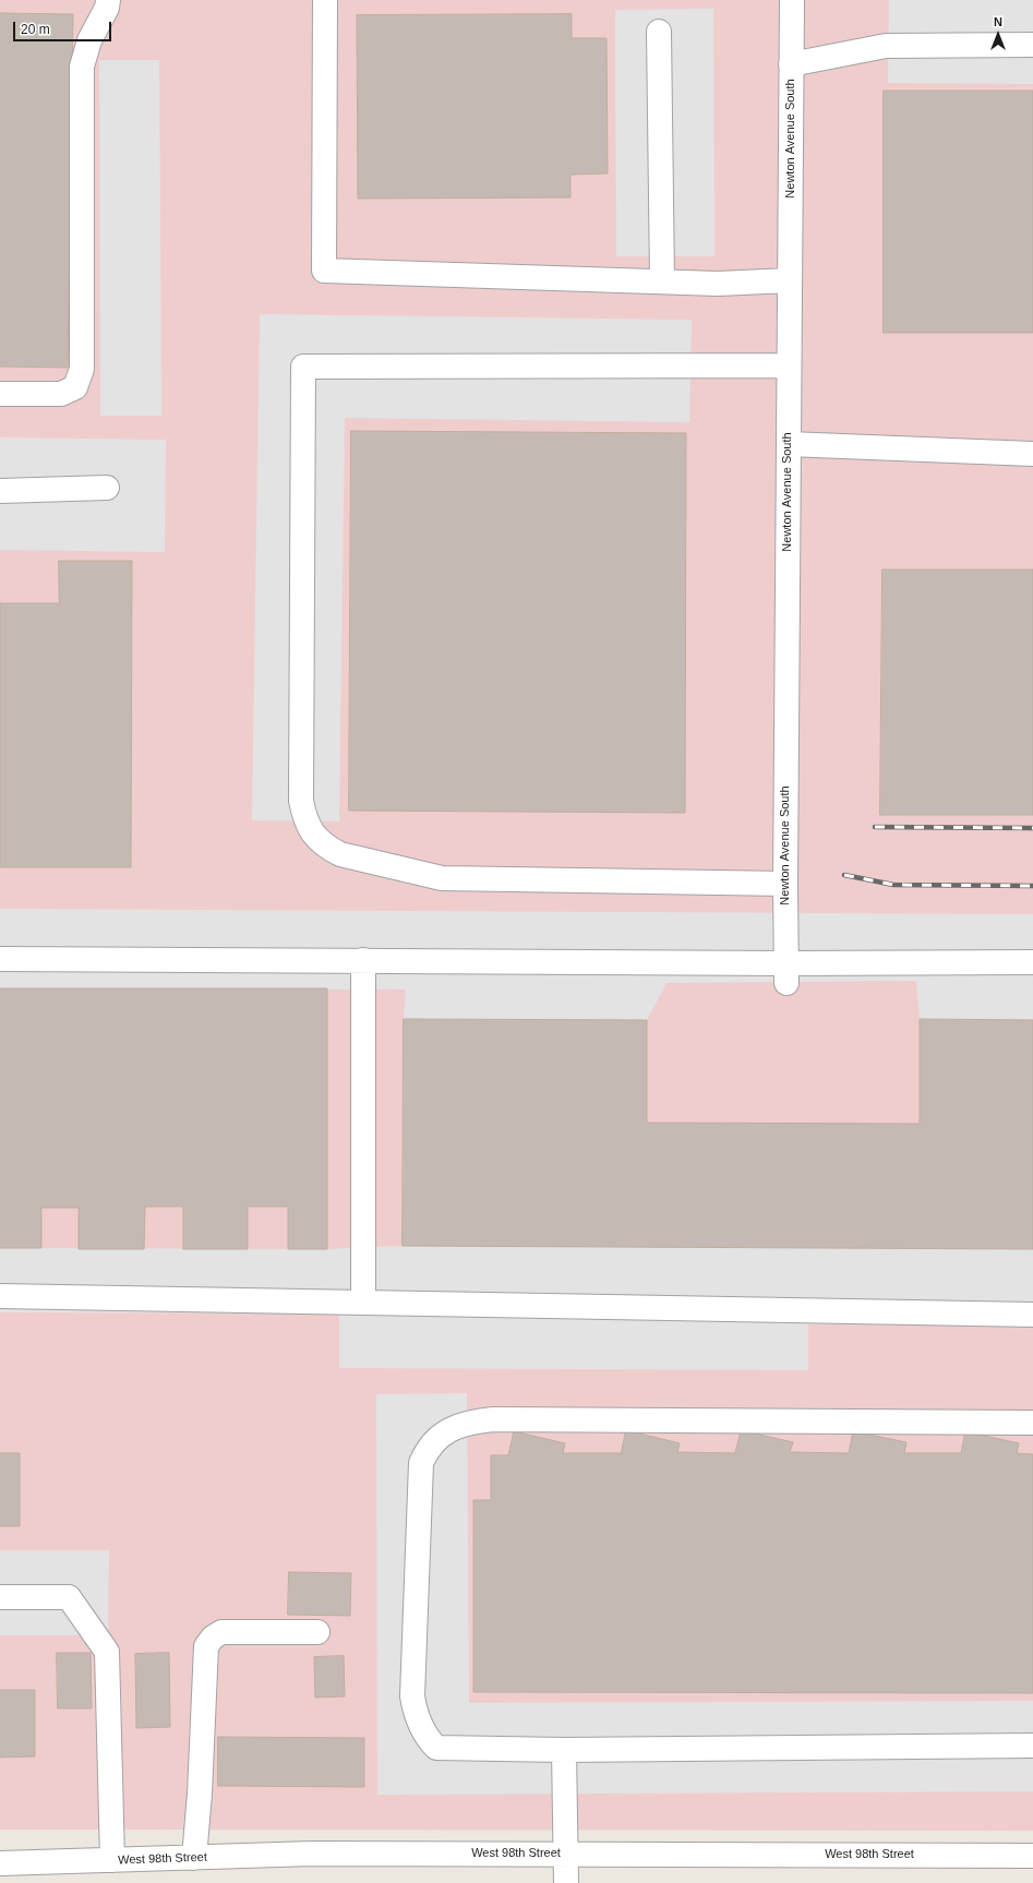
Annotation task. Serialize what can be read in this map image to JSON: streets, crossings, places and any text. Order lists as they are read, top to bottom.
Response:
{
  "streets": {
    "street": ["Newton Avenue South", "West 98th Street"]
  },
  "scale_bar": "20 m",
  "north": "top"
}
